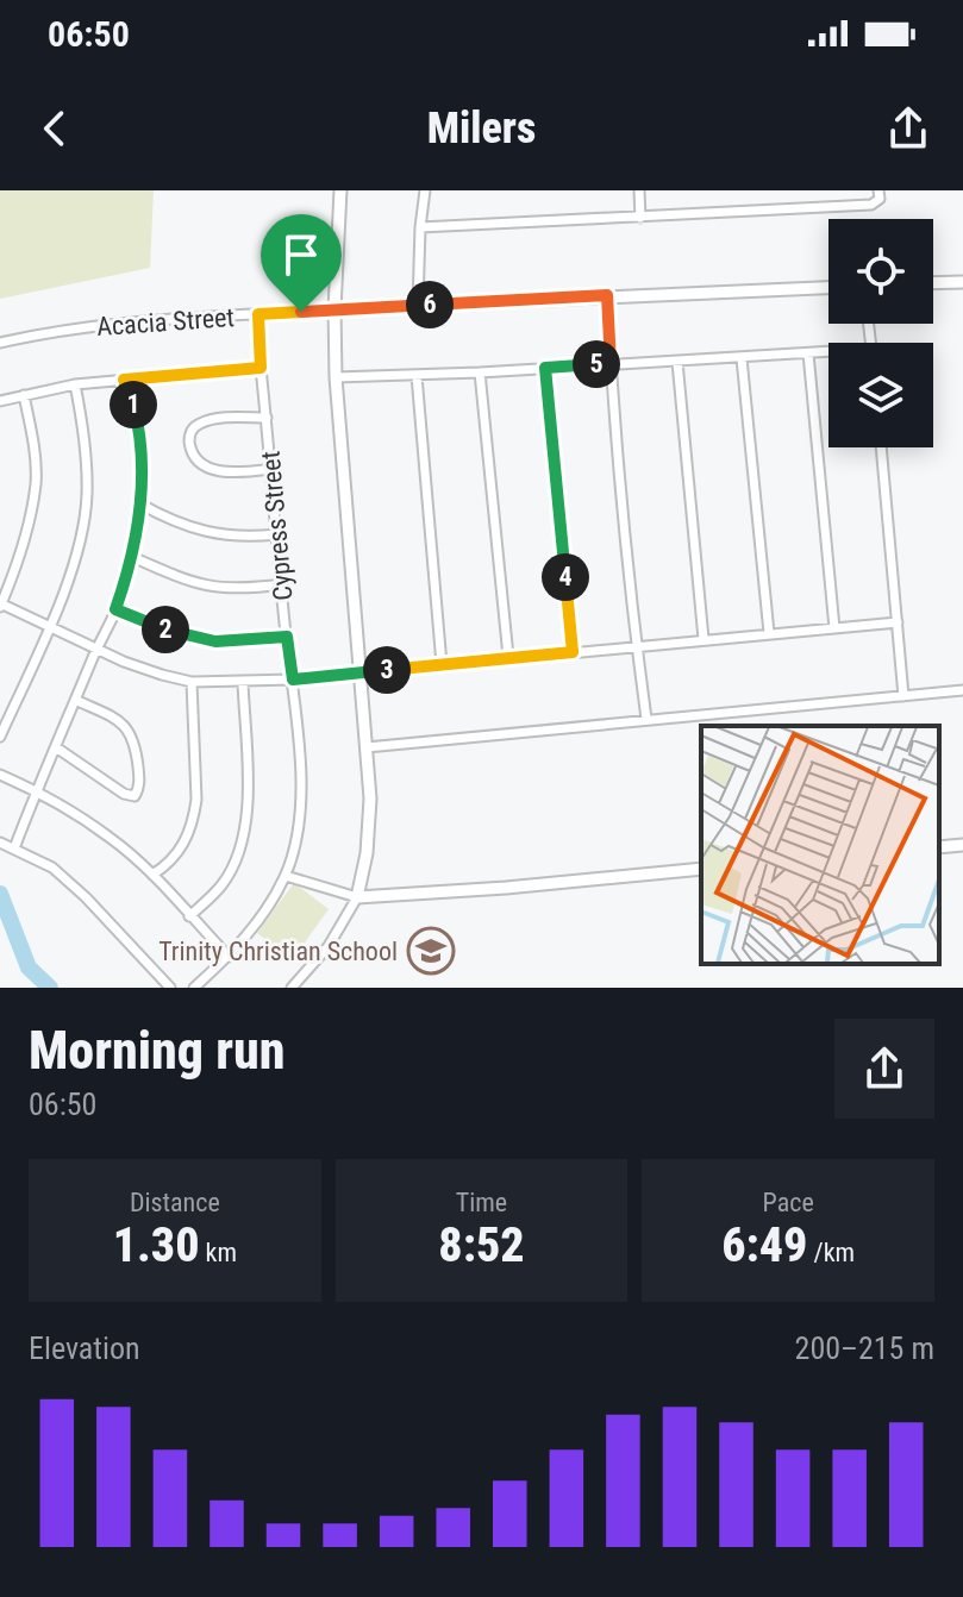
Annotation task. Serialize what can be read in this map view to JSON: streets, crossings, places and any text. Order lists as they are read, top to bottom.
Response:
{
  "streets": {
    "street": ["Acacia Street", "Cypress Street"]
  },
  "crossings": [
    ["Acacia Street", "Cypress Street"]
  ],
  "places": {
    "school or university": ["Trinity Christian School"]
  },
  "page": {
    "status": "06:50",
    "header": "Milers",
    "pins": [
      "6",
      "5",
      "1",
      "4",
      "2",
      "3"
    ],
    "heading": ["Morning run", "06:50"],
    "stats": [
      ["Distance", "1.30 km"],
      ["Time", "8:52"],
      ["Pace", "6:49 /km"]
    ],
    "chart": ["Elevation", "200–215 m"]
  }
}
